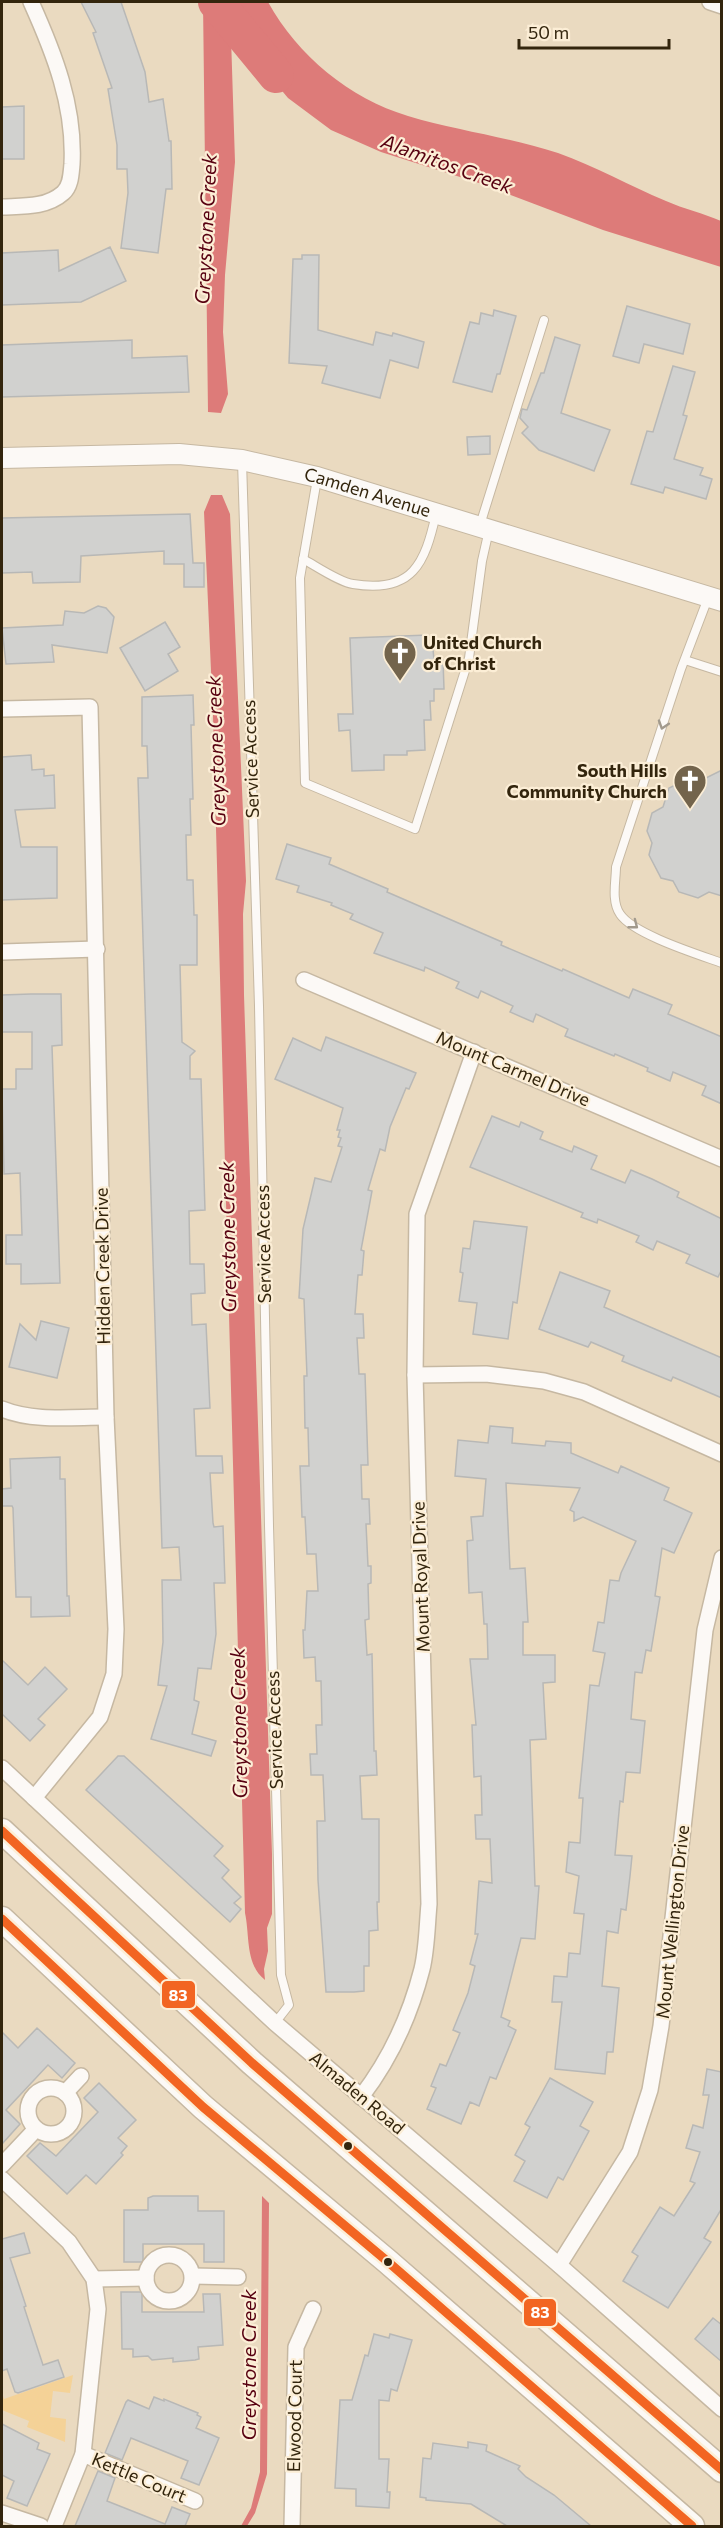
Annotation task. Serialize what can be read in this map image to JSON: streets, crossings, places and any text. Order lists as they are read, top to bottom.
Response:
{
  "streets": {
    "street": [
      "Camden Avenue",
      "Mount Carmel Drive",
      "Hidden Creek Drive",
      "Mount Royal Drive",
      "Mount Wellington Drive",
      "Almaden Road",
      "Elwood Court",
      "Kettle Court"
    ],
    "lane": ["Service Access"]
  },
  "crossings": [
    ["Camden Avenue", "Service Access"],
    ["Service Access", "Almaden Road"],
    ["Mount Carmel Drive", "Mount Royal Drive"],
    ["Hidden Creek Drive", "Almaden Road"],
    ["Mount Royal Drive", "Almaden Road"],
    ["Mount Wellington Drive", "Almaden Road"]
  ],
  "water": ["Alamitos Creek", "Greystone Creek"],
  "places": {
    "church": ["United Church of Christ", "South Hills Community Church"]
  },
  "lines": ["transit line 83"],
  "scale_bar": "50 m"
}
